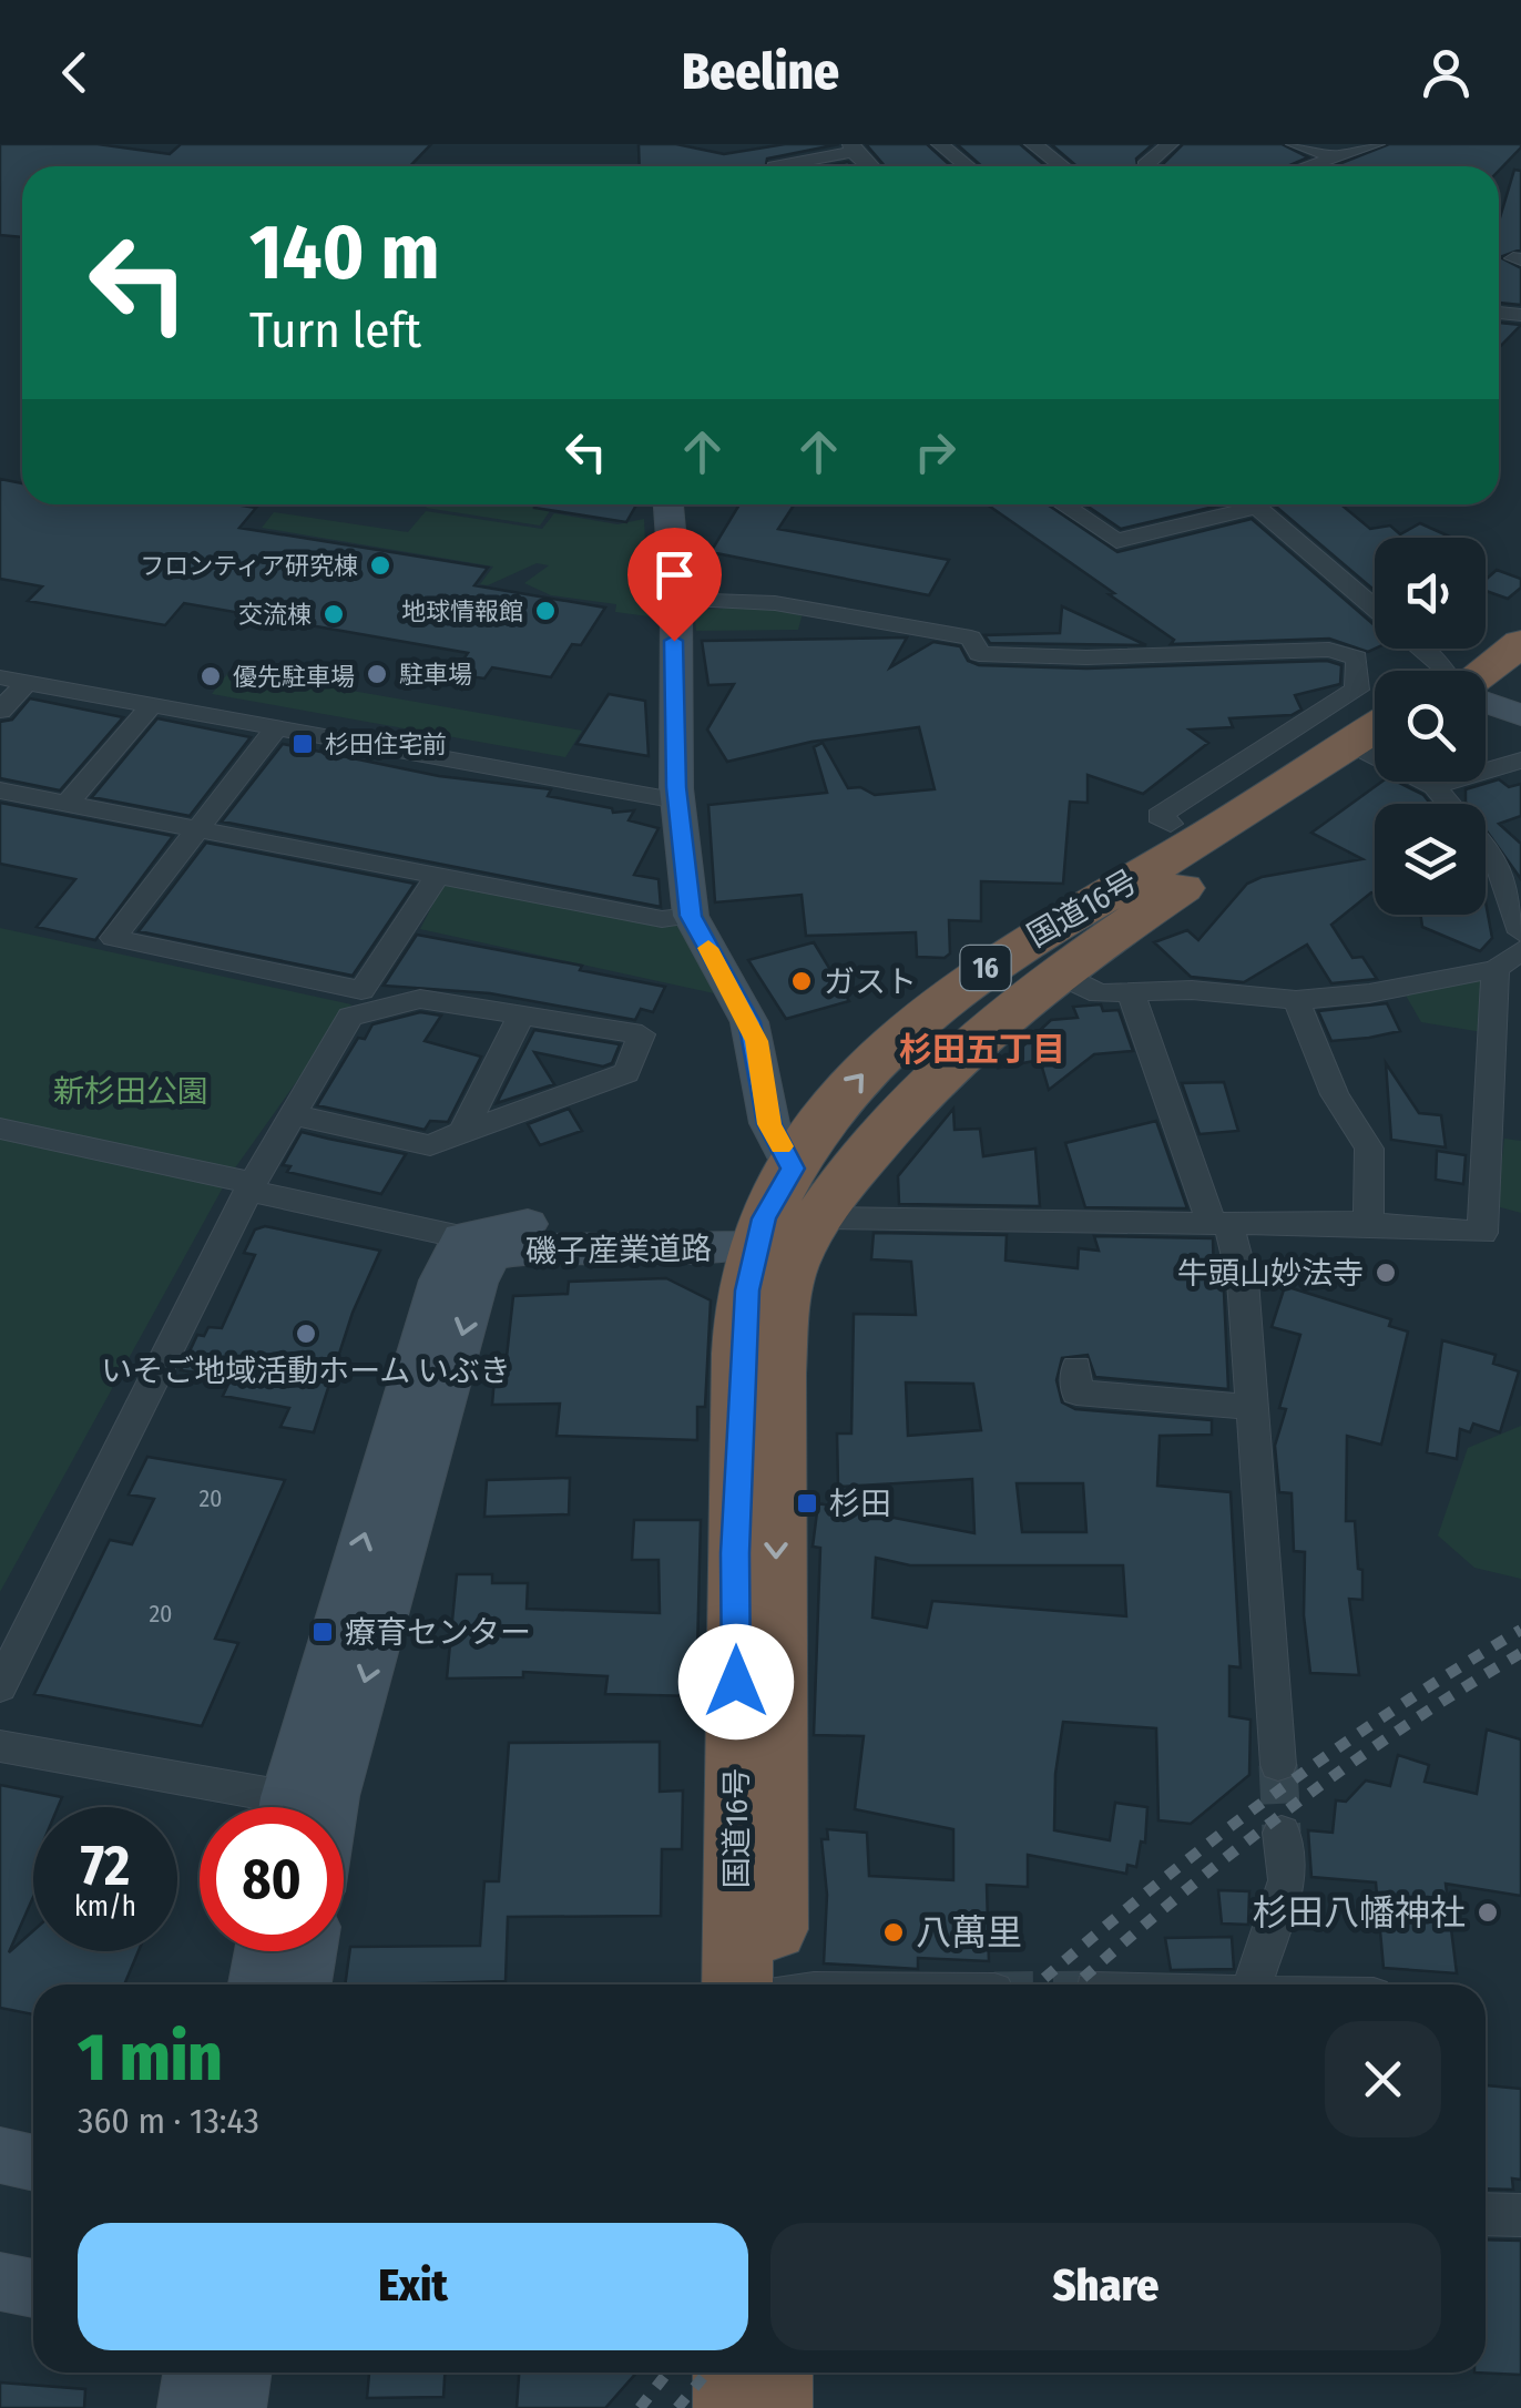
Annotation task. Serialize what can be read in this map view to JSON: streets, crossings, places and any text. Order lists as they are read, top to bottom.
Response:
{
  "streets": {
    "highway": ["国道16号", "16"],
    "street": ["磯子産業道路"]
  },
  "crossings": [
    ["国道16号", "磯子産業道路"]
  ],
  "districts": ["杉田五丁目"],
  "parks": ["新杉田公園"],
  "places": {
    "other": [
      "フロンティア研究棟",
      "地球情報館",
      "交流棟",
      "駐車場",
      "優先駐車場",
      "ガスト",
      "牛頭山妙法寺",
      "いそご地域活動ホーム いぶき",
      "杉田八幡神社",
      "八萬里"
    ],
    "transit": ["杉田住宅前", "杉田", "療育センター"]
  },
  "house_numbers": ["20", "20"],
  "page": {
    "header": "Beeline",
    "turn": ["140 m", "Turn left"],
    "speed": "72 km/h",
    "limit": "80",
    "heading": ["1 min", "360 m · 13:43"],
    "buttons": ["Exit", "Share"]
  }
}
